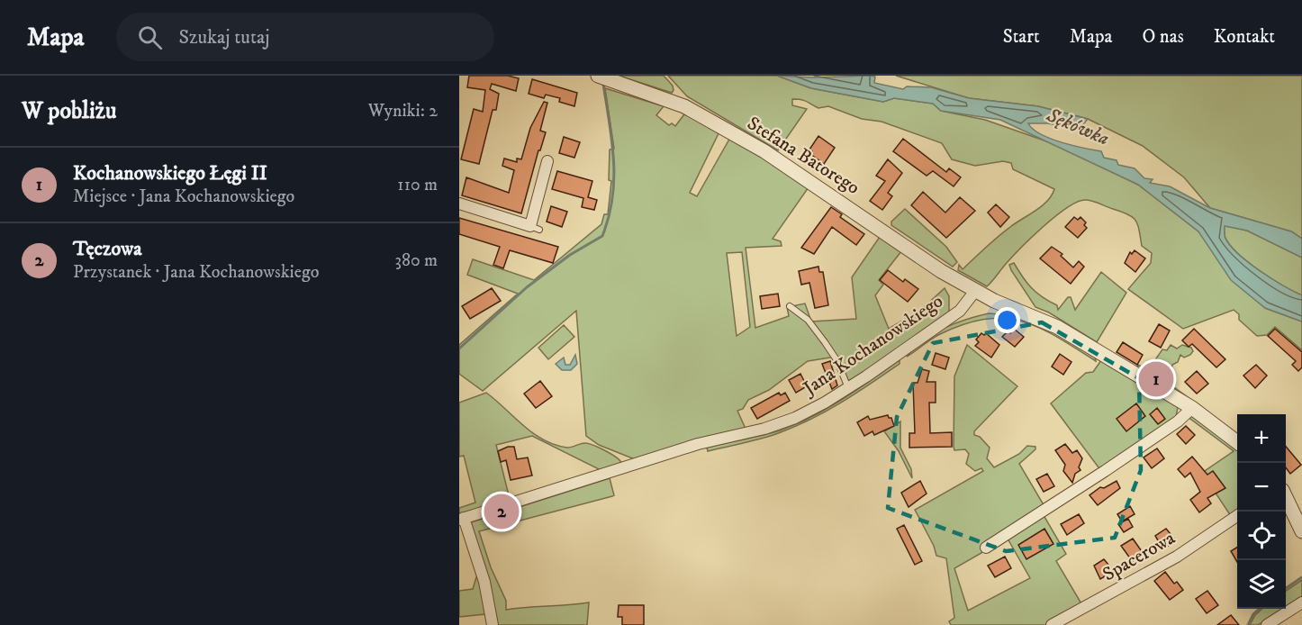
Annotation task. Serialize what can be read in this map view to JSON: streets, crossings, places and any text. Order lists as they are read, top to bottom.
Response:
{
  "streets": {
    "street": ["Stefana Batorego", "Jana Kochanowskiego", "Spacerowa"]
  },
  "crossings": [
    ["Stefana Batorego", "Jana Kochanowskiego"]
  ],
  "water": ["Sękówka"],
  "page": {
    "header": "Mapa",
    "search": "Szukaj tutaj",
    "nav": [
      "Start",
      "Mapa",
      "O nas",
      "Kontakt"
    ],
    "heading": ["W pobliżu", "Wyniki: 2"],
    "list": [
      {
        "mark": "1",
        "name": "Kochanowskiego Łęgi II",
        "note": "Miejsce · Jana Kochanowskiego",
        "value": "110 m"
      },
      {
        "mark": "2",
        "name": "Tęczowa",
        "note": "Przystanek · Jana Kochanowskiego",
        "value": "380 m"
      }
    ],
    "pins": ["1", "2"],
    "map_buttons": ["+", "−"]
  }
}
